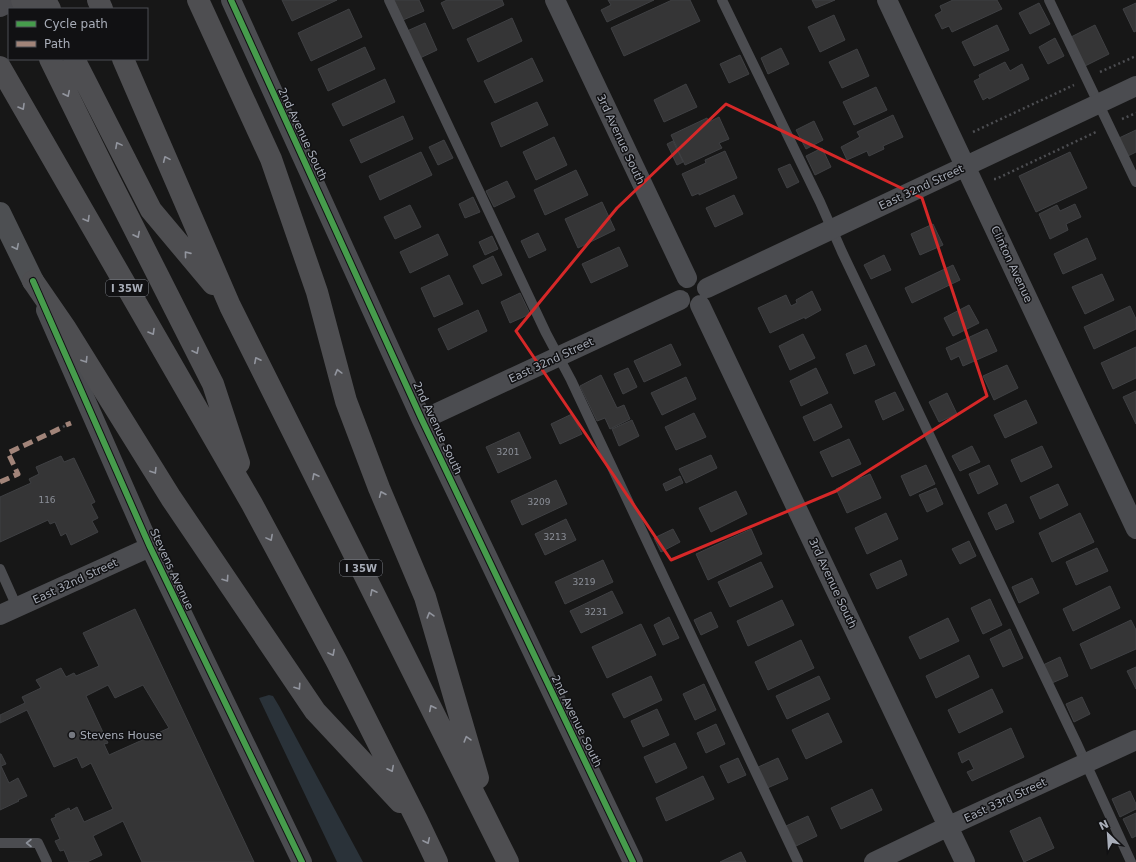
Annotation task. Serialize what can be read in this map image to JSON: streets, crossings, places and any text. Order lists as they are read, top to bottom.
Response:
{
  "streets": {
    "highway": ["I 35W"],
    "main road": ["Stevens Avenue"],
    "street": [
      "2nd Avenue South",
      "3rd Avenue South",
      "East 32nd Street",
      "Clinton Avenue",
      "East 33rd Street"
    ]
  },
  "crossings": [
    ["2nd Avenue South", "East 32nd Street"],
    ["3rd Avenue South", "East 32nd Street"],
    ["3rd Avenue South", "East 33rd Street"],
    ["East 32nd Street", "Clinton Avenue"],
    ["East 32nd Street", "Stevens Avenue"]
  ],
  "places": ["Stevens House"],
  "house_numbers": [
    "3201",
    "116",
    "3209",
    "3213",
    "3219",
    "3231"
  ],
  "legend": ["Cycle path", "Path"],
  "north": "top left"
}
